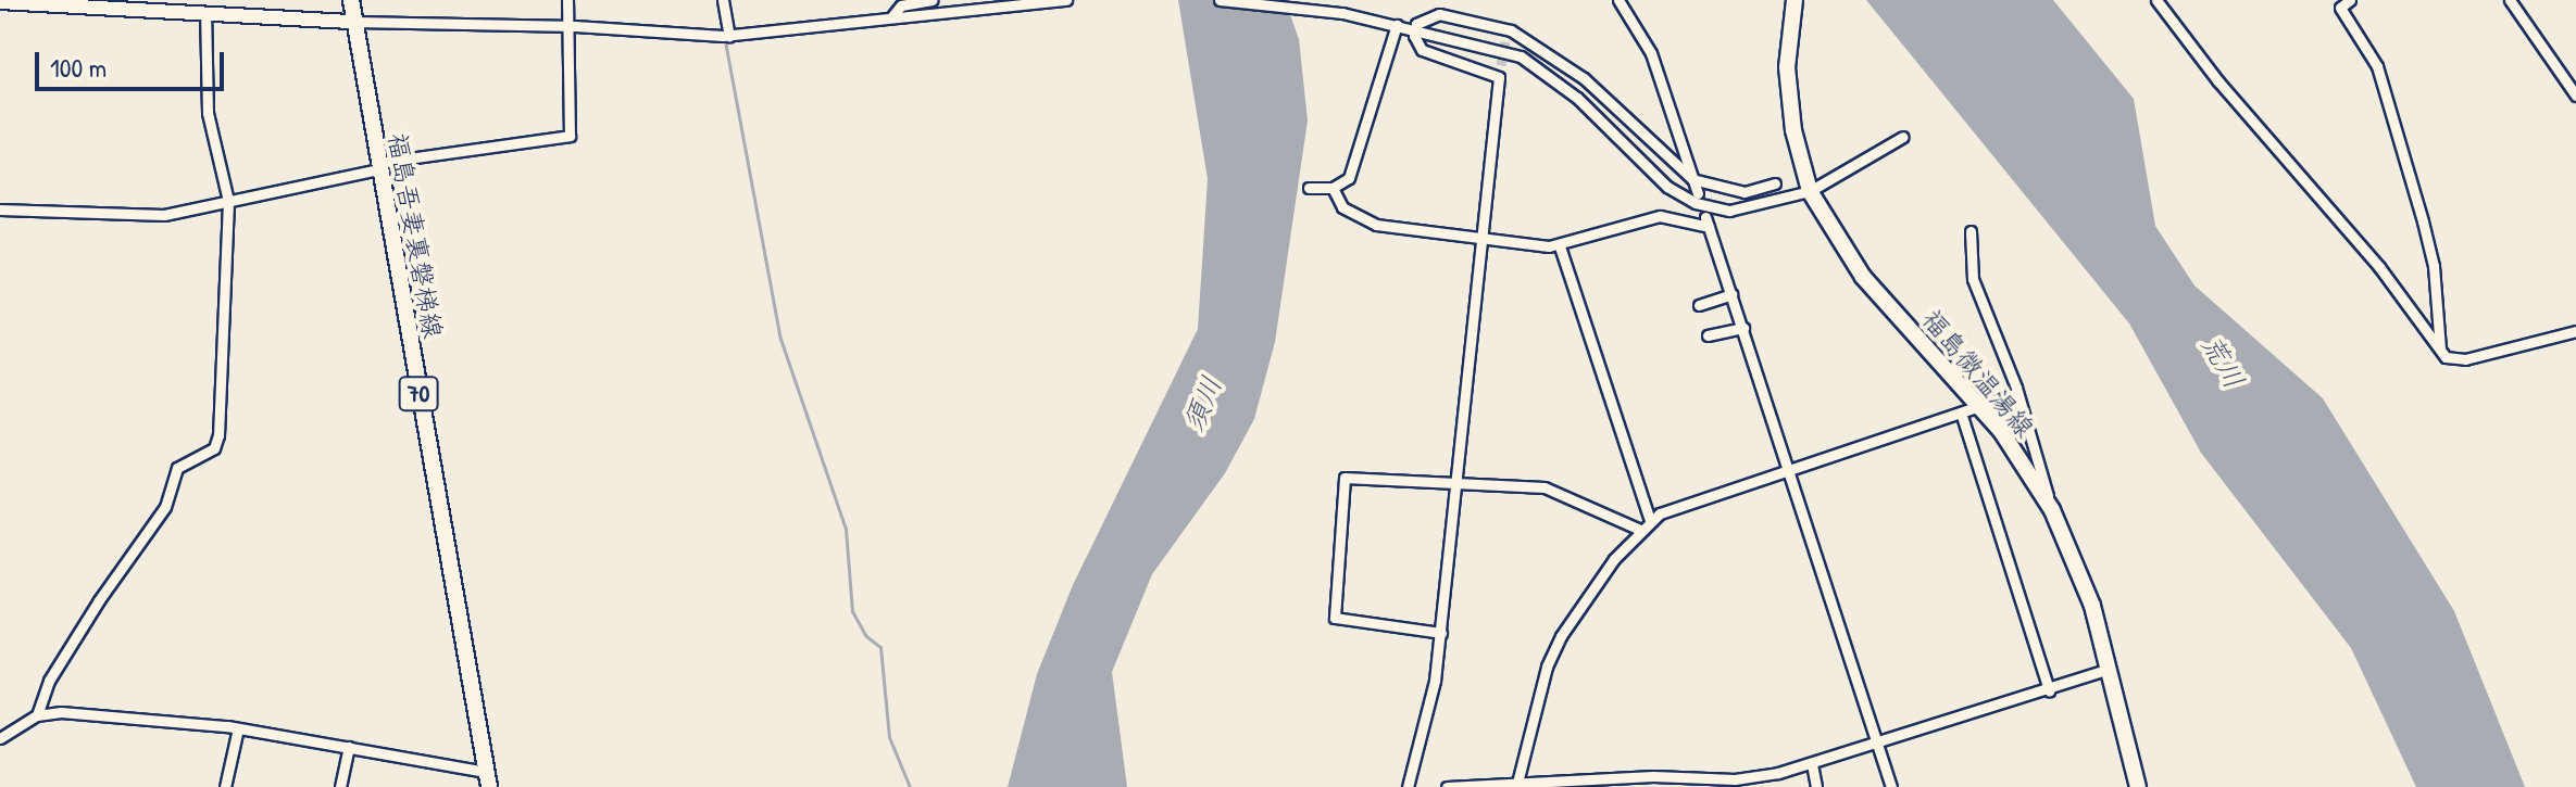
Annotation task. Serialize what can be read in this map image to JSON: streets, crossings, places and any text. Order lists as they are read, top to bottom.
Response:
{
  "streets": {
    "main road": ["福島吾妻裏磐梯線", "福島微温湯線", "70"]
  },
  "water": ["荒川", "須川"],
  "scale_bar": "100 m"
}
